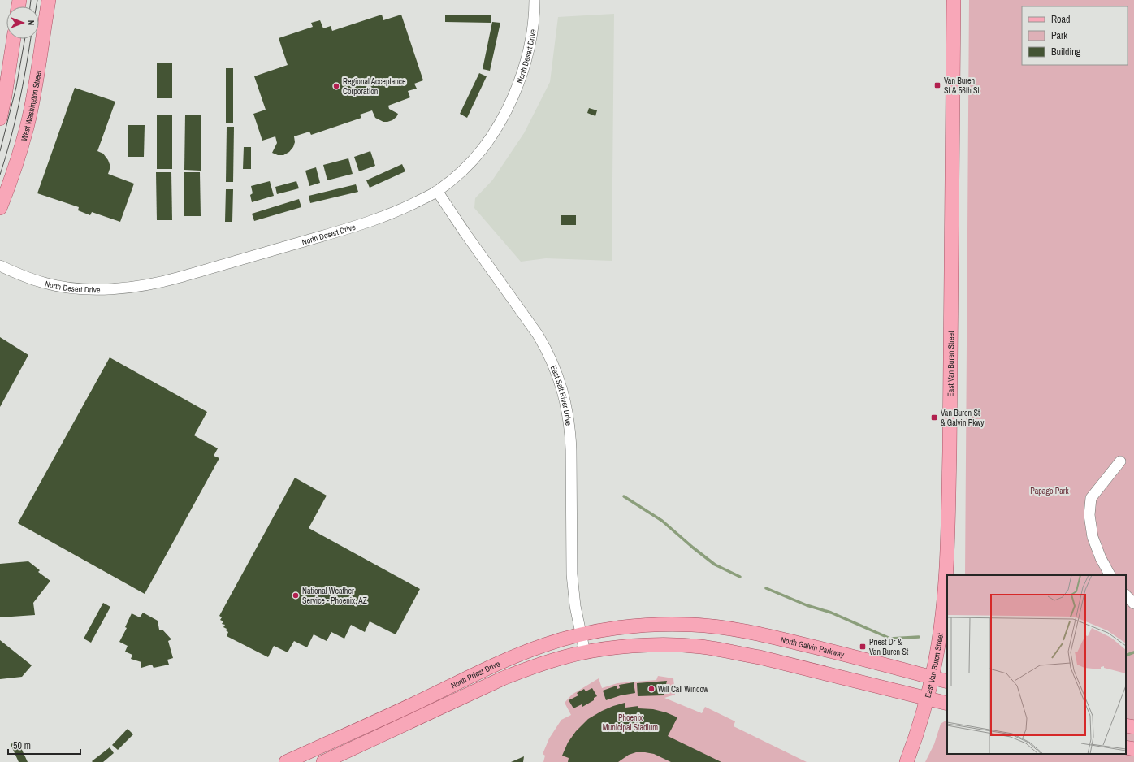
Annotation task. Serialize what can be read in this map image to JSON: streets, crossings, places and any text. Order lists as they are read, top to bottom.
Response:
{
  "streets": {
    "main road": [
      "West Washington Street",
      "East Van Buren Street",
      "North Galvin Parkway",
      "North Priest Drive"
    ],
    "street": ["North Desert Drive", "East Salt River Drive"]
  },
  "crossings": [
    ["North Desert Drive", "East Salt River Drive"],
    ["East Van Buren Street", "North Galvin Parkway"],
    ["East Van Buren Street", "North Priest Drive"],
    ["East Salt River Drive", "North Priest Drive"],
    ["North Galvin Parkway", "North Priest Drive"]
  ],
  "parks": ["Papago Park", "Phoenix Municipal Stadium"],
  "places": {
    "transit": ["Van Buren St & 56th St", "Van Buren St & Galvin Pkwy", "Priest Dr & Van Buren St"],
    "other": ["Regional Acceptance Corporation", "National Weather Service - Phoenix, AZ", "Will Call Window"]
  },
  "legend": ["Road", "Park", "Building"],
  "scale_bar": "50 m",
  "north": "right"
}
